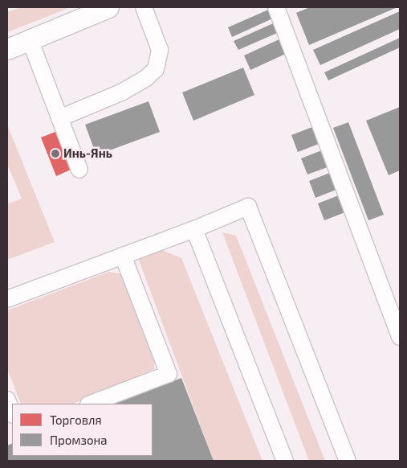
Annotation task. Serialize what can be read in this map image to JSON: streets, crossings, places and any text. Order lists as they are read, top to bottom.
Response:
{
  "places": ["Инь-Янь"],
  "legend": ["Торговля", "Промзона"]
}
